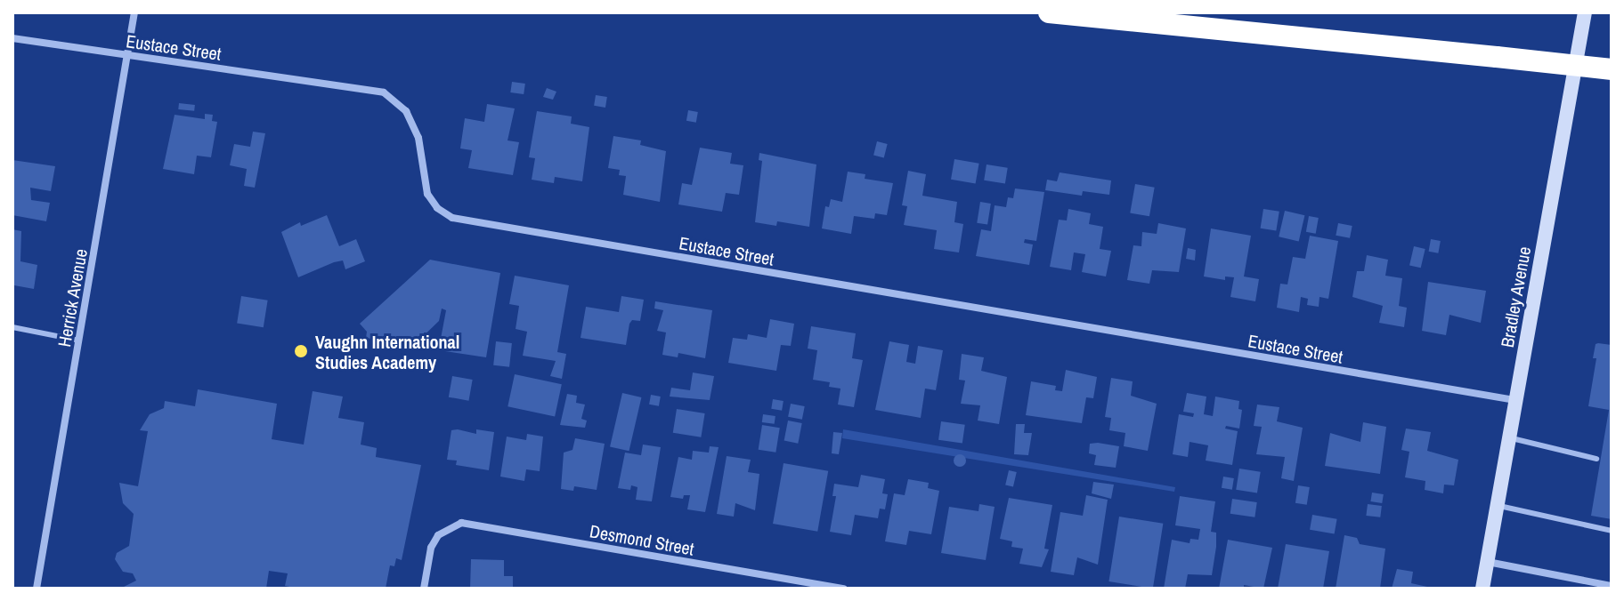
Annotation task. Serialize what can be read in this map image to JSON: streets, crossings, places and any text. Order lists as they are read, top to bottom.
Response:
{
  "streets": {
    "street": [
      "Eustace Street",
      "Bradley Avenue",
      "Herrick Avenue",
      "Desmond Street"
    ]
  },
  "crossings": [
    ["Eustace Street", "Bradley Avenue"],
    ["Eustace Street", "Herrick Avenue"]
  ],
  "places": ["Vaughn International Studies Academy"]
}
